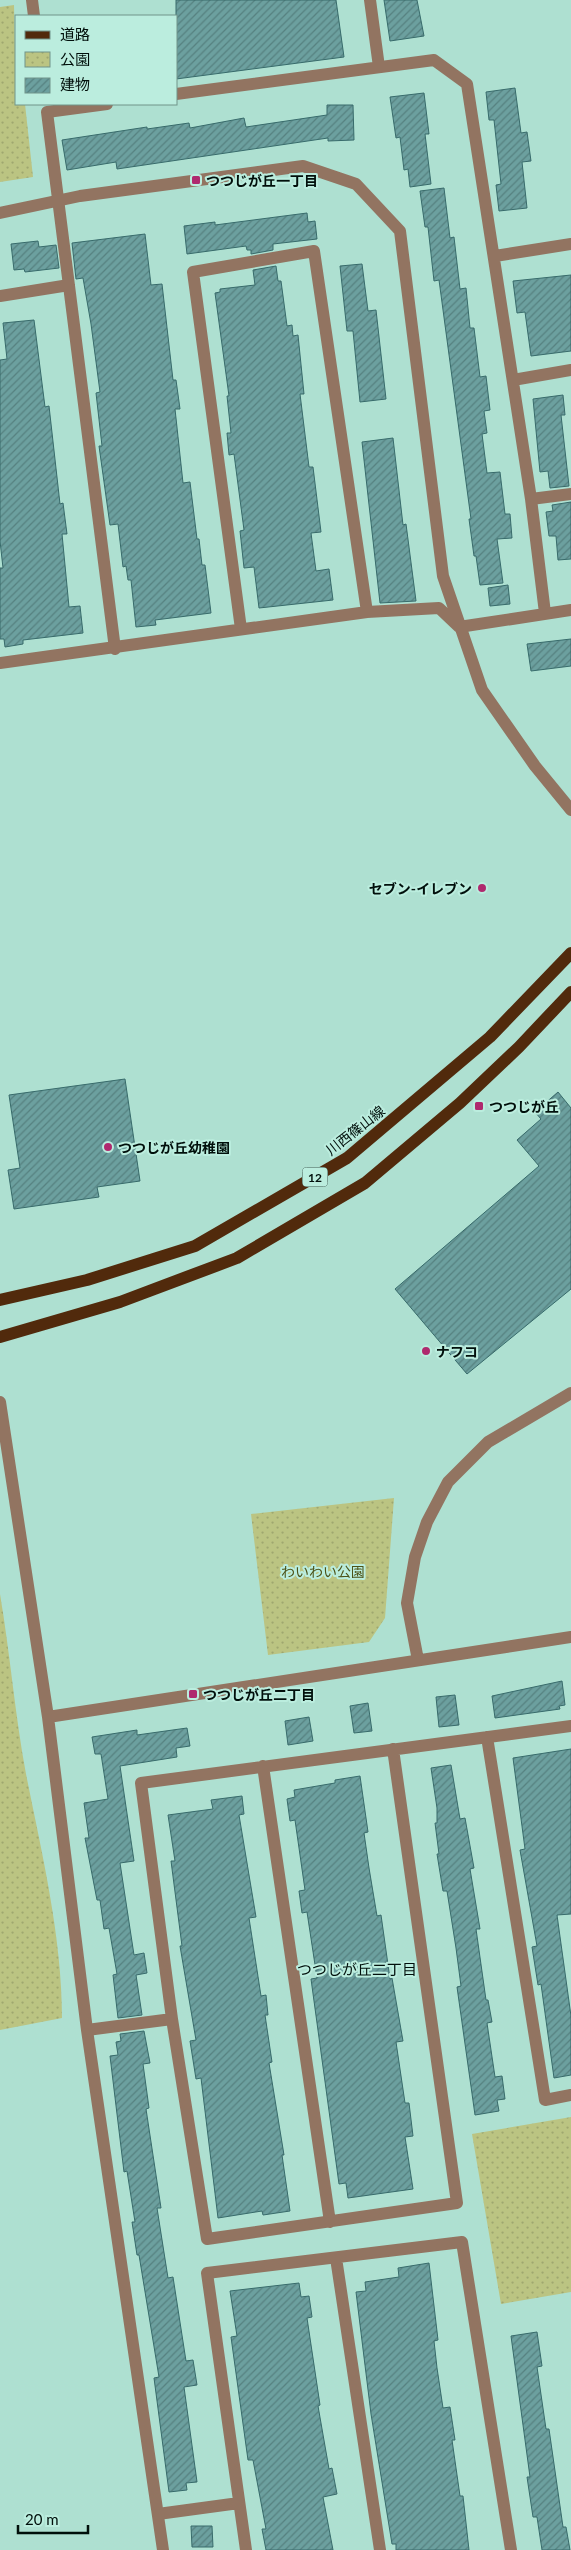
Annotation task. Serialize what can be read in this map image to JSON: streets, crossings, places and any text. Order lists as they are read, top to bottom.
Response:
{
  "streets": {
    "main road": ["川西篠山線", "12"]
  },
  "districts": ["つつじが丘二丁目"],
  "parks": ["わいわい公園"],
  "places": {
    "transit": ["つつじが丘一丁目", "つつじが丘", "つつじが丘二丁目"],
    "other": ["セブン-イレブン", "つつじが丘幼稚園", "ナフコ"]
  },
  "legend": ["道路", "公園", "建物"],
  "scale_bar": "20 m"
}
